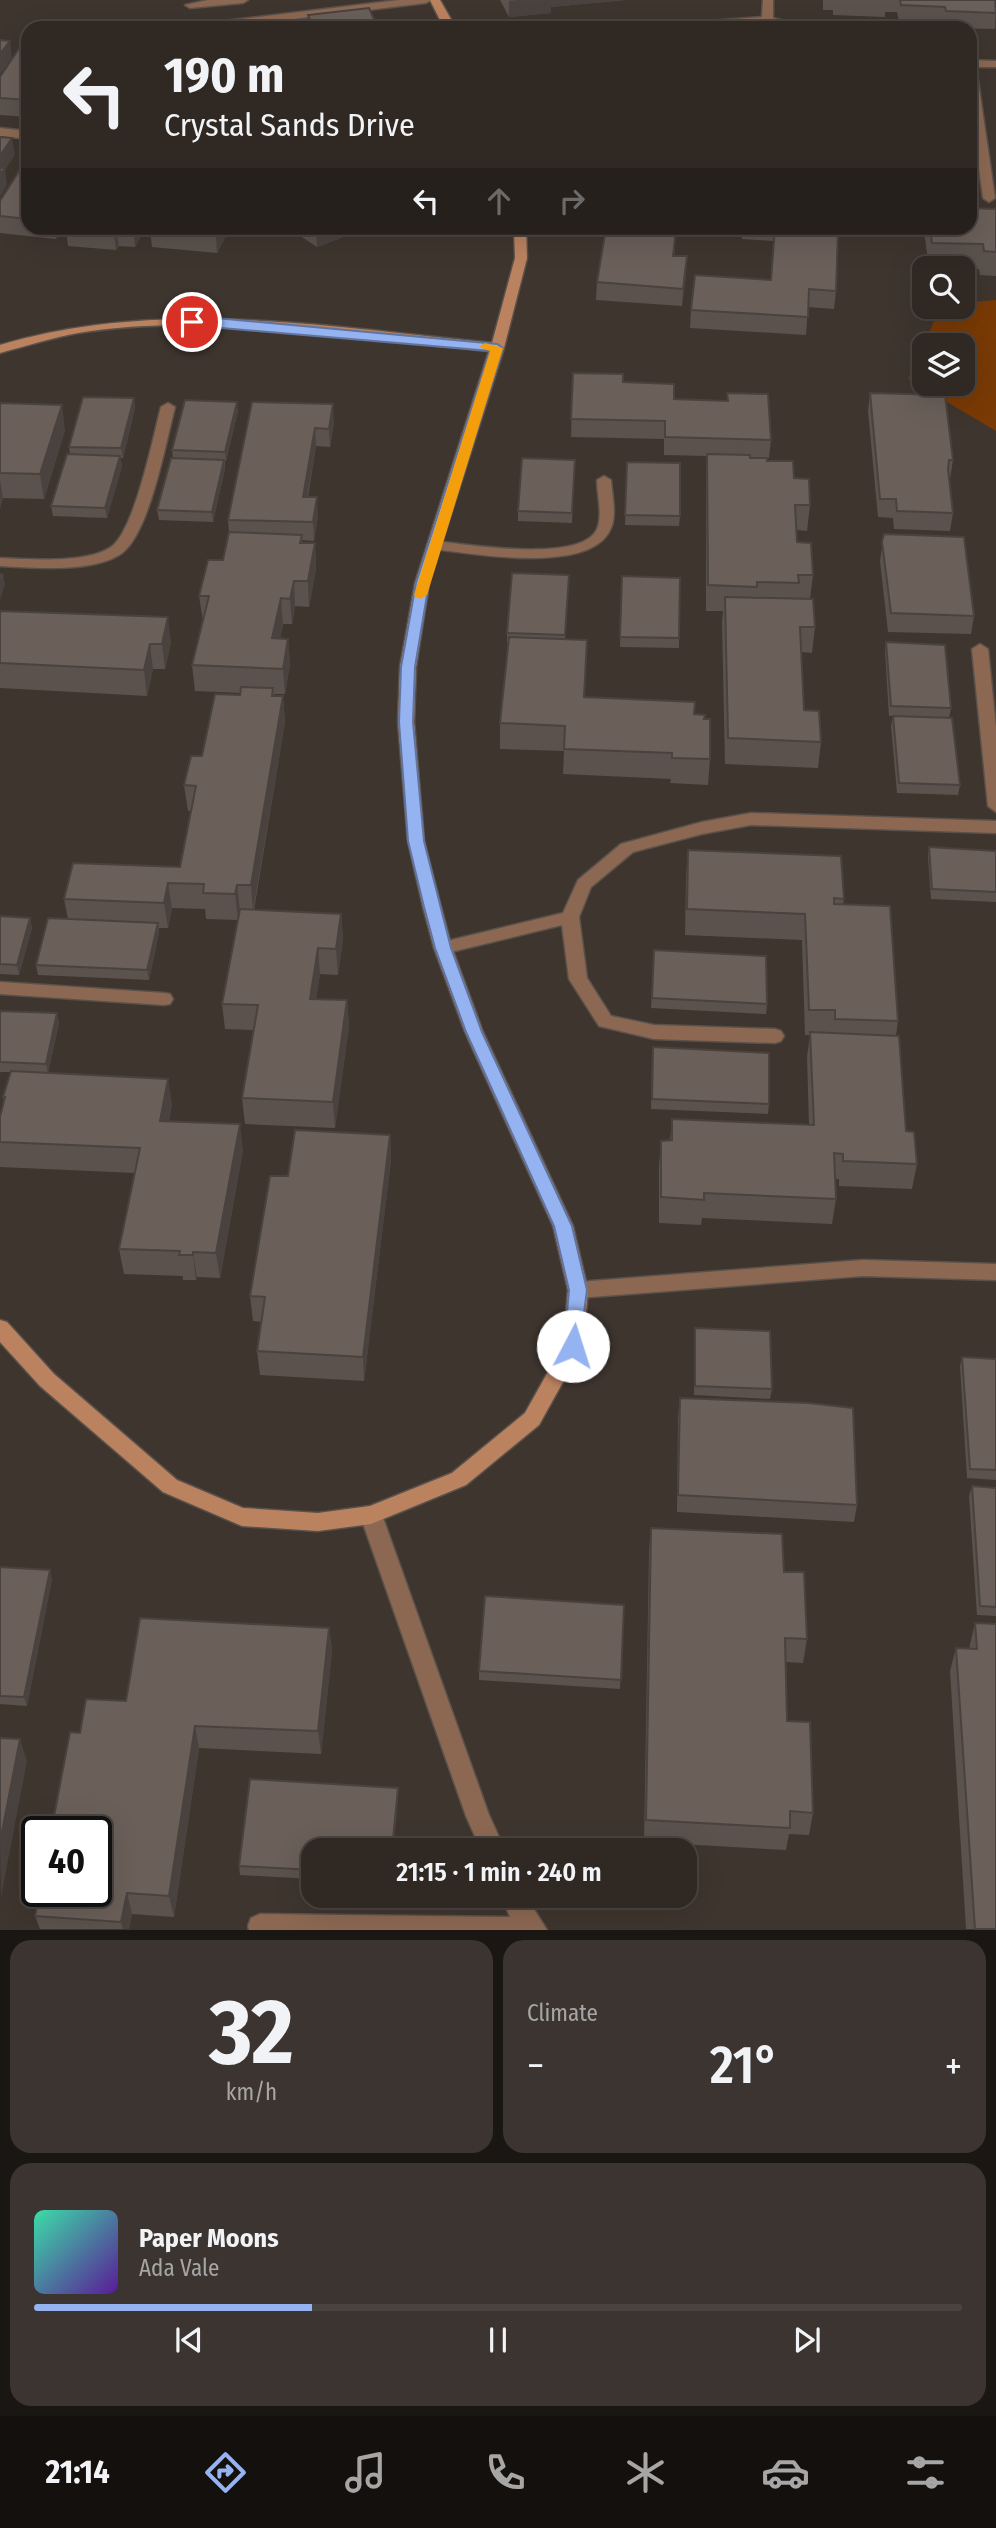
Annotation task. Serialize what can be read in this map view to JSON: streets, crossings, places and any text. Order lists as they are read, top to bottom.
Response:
{
  "page": {
    "turn": ["190 m", "Crystal Sands Drive"],
    "limit": "40",
    "trip": "21:15 · 1 min · 240 m",
    "tile": [
      ["32", "km/h"],
      "Climate"
    ],
    "heat": ["−", "21°", "+"],
    "song": ["Paper Moons", "Ada Vale"],
    "tabs": "21:14"
  }
}
